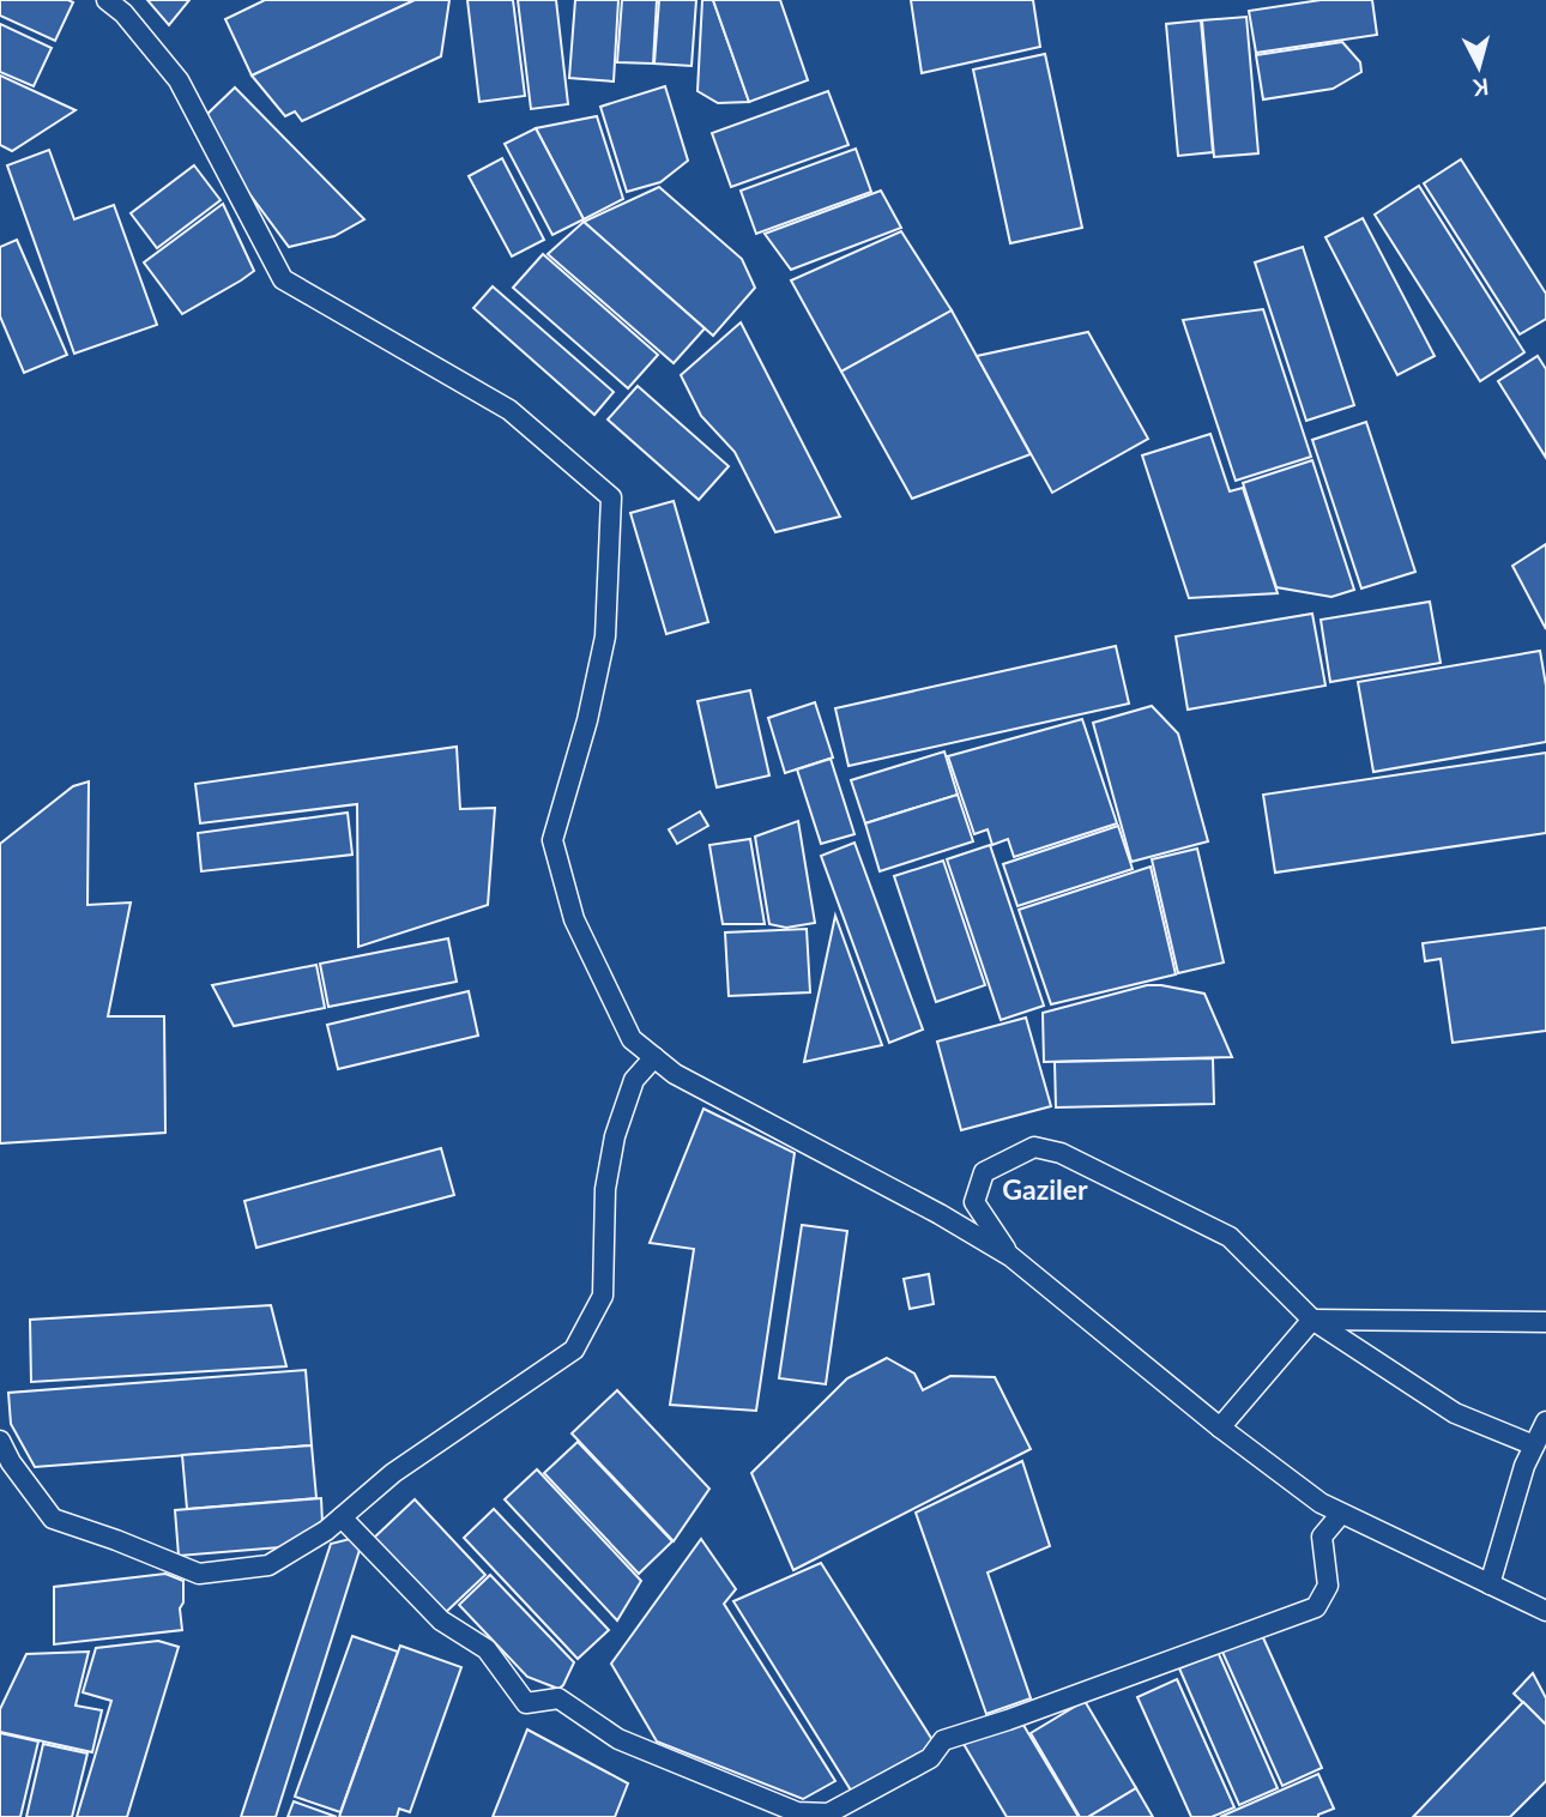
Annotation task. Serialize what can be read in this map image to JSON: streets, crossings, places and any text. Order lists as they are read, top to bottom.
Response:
{
  "districts": ["Gaziler"],
  "north": "bottom"
}
